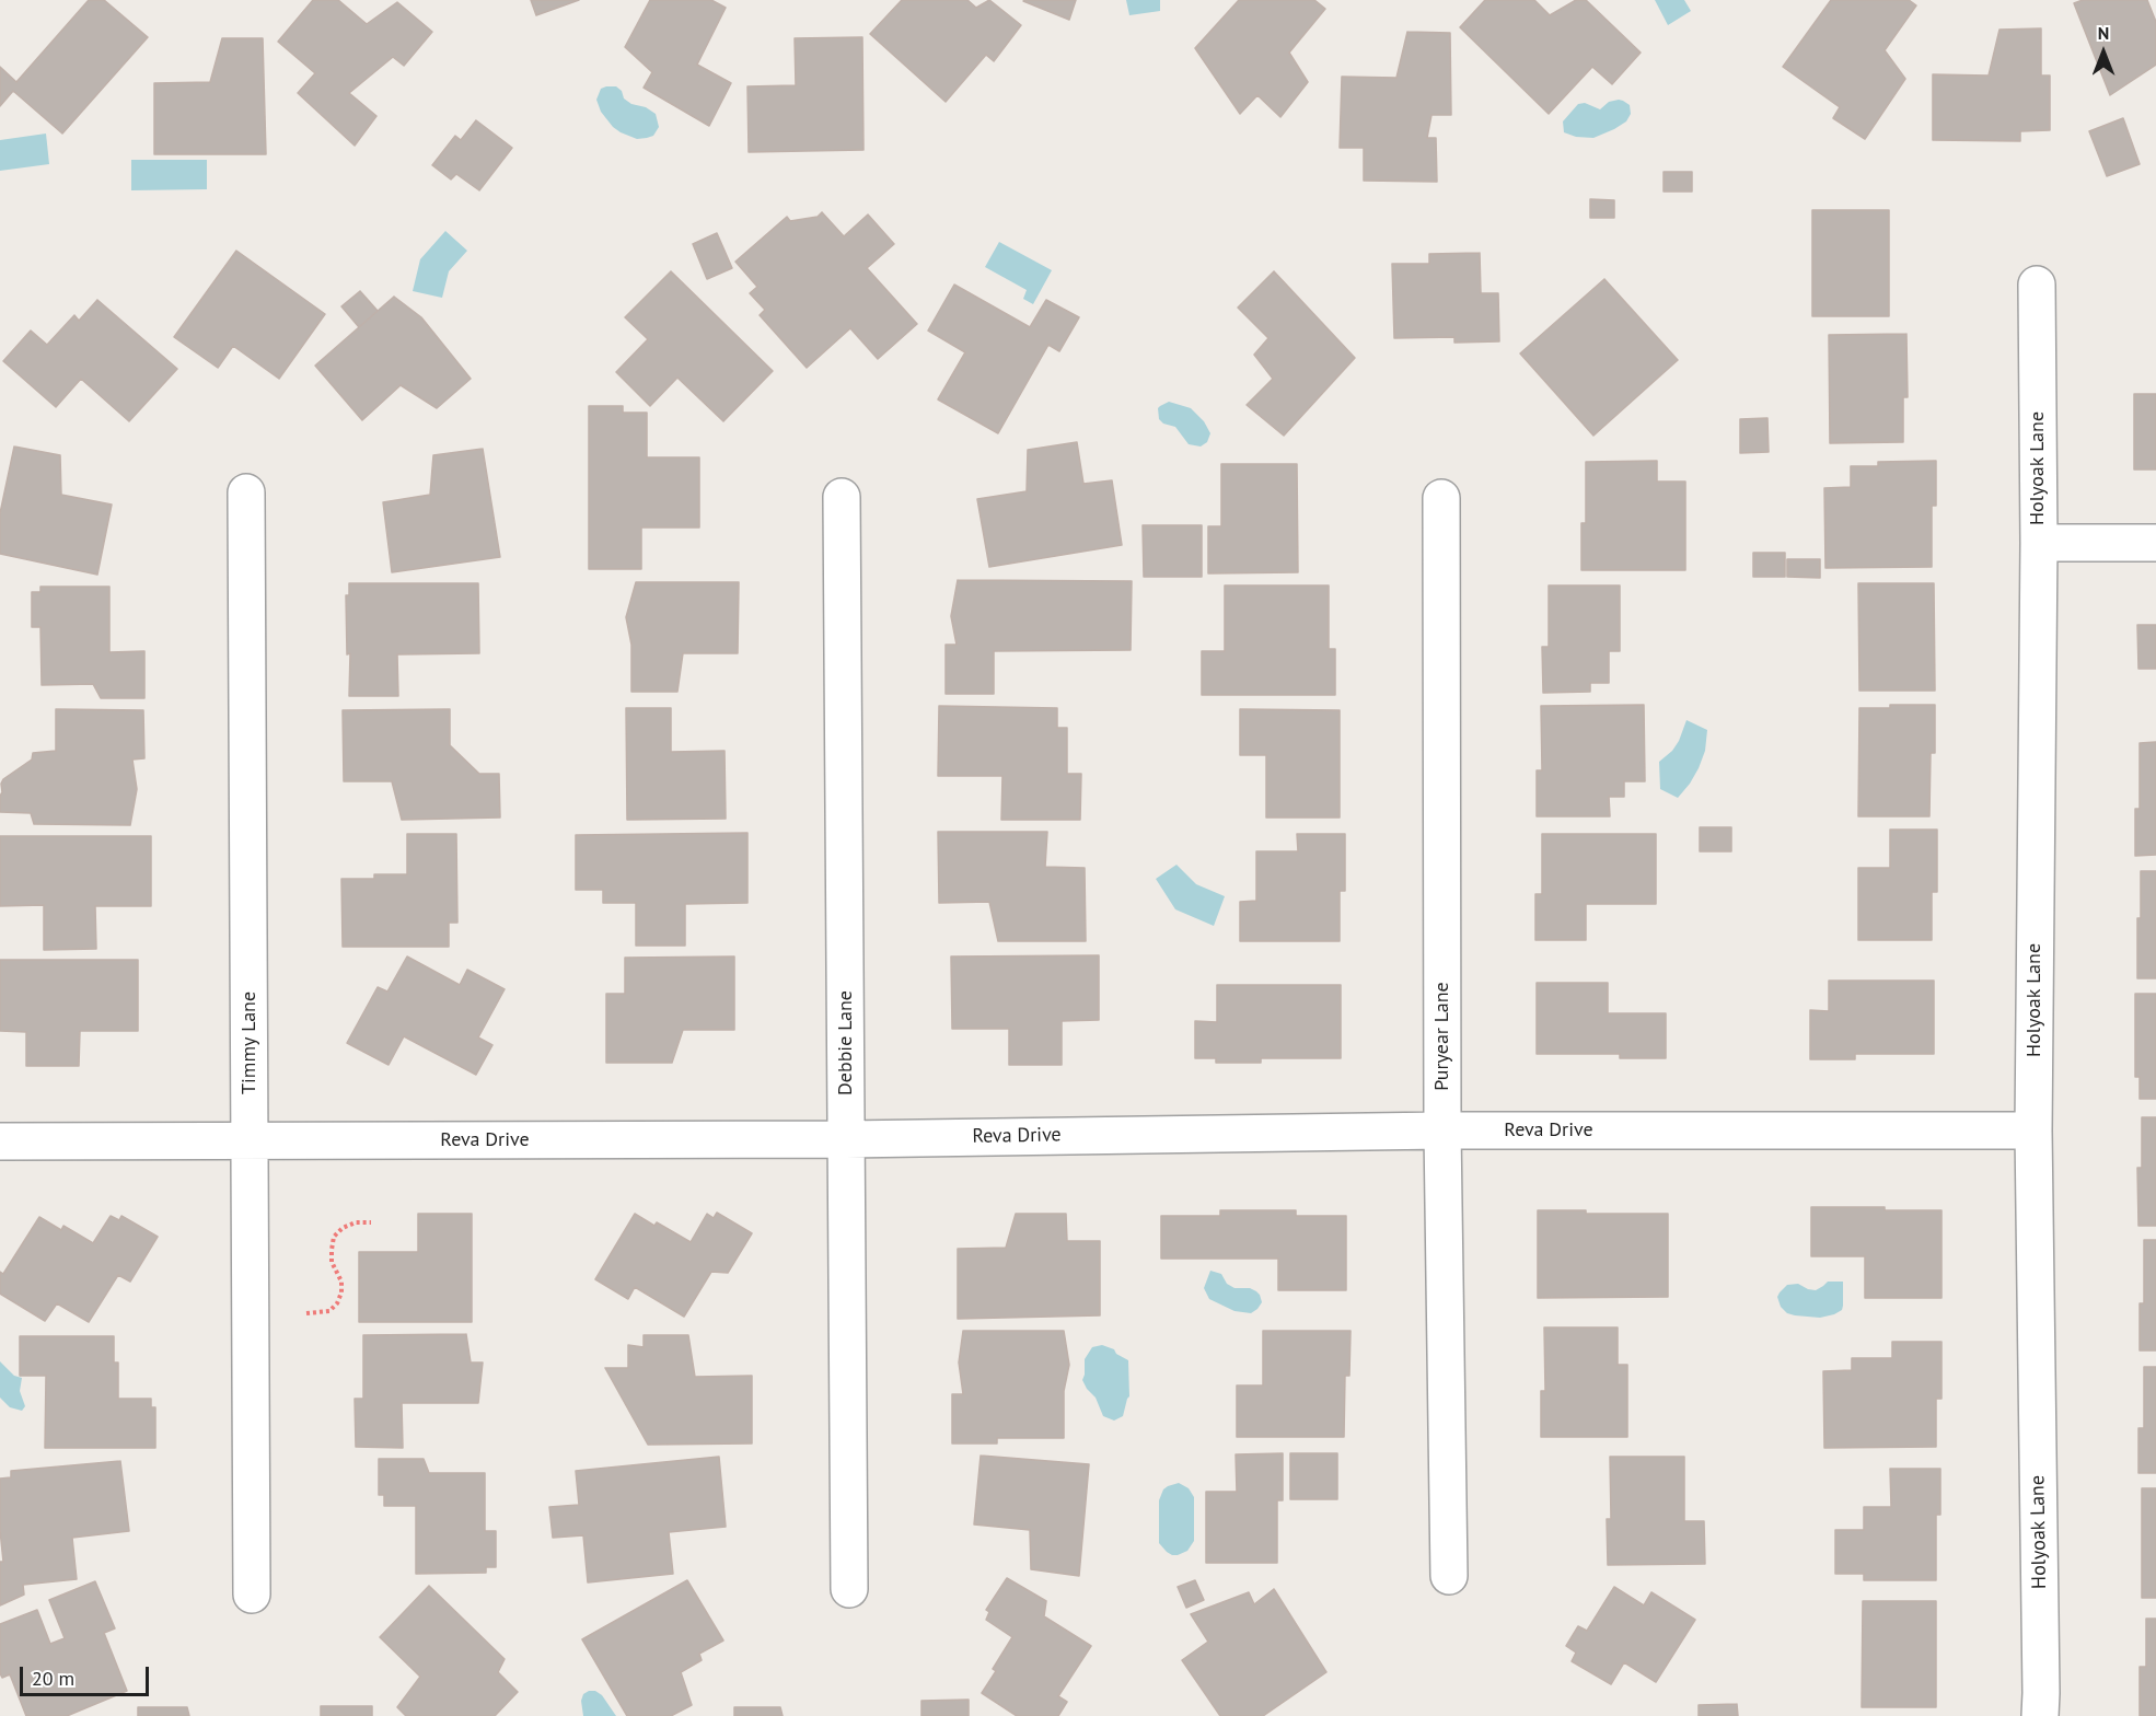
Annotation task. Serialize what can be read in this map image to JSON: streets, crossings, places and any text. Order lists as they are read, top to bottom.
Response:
{
  "streets": {
    "street": [
      "Holyoak Lane",
      "Puryear Lane",
      "Timmy Lane",
      "Debbie Lane",
      "Reva Drive"
    ]
  },
  "crossings": [
    ["Holyoak Lane", "Reva Drive"],
    ["Puryear Lane", "Reva Drive"],
    ["Timmy Lane", "Reva Drive"],
    ["Debbie Lane", "Reva Drive"]
  ],
  "scale_bar": "20 m",
  "north": "top"
}
